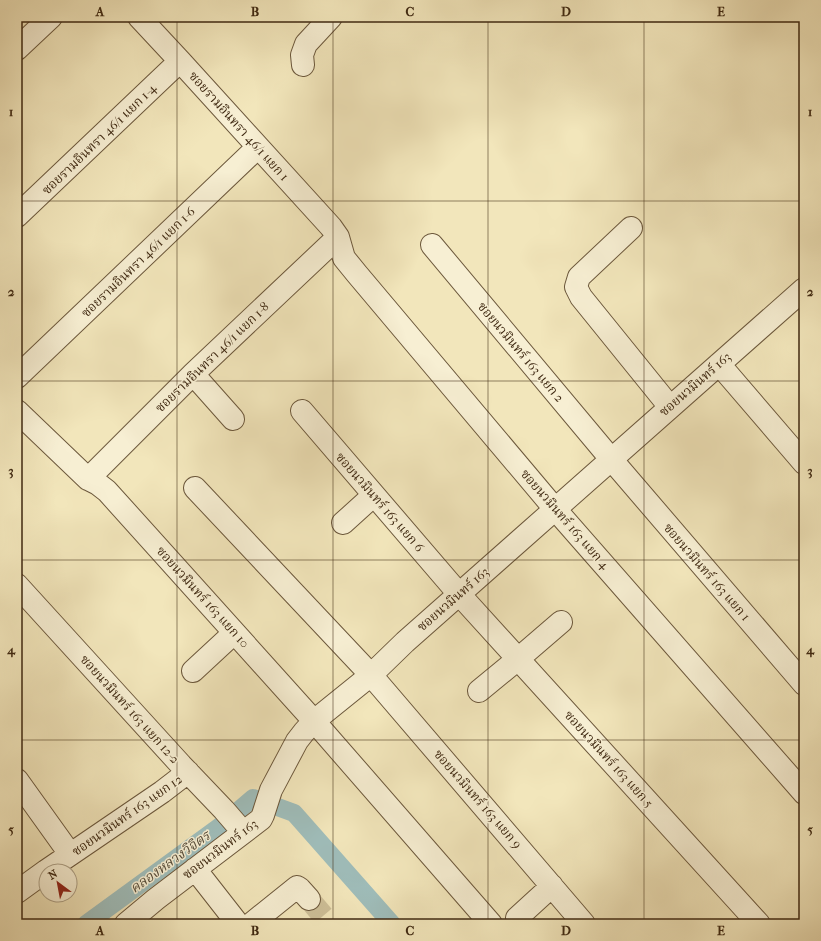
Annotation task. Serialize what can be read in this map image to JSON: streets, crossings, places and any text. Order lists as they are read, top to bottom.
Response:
{
  "streets": {
    "street": [
      "ซอยรามอินทรา 46/1 แยก 1",
      "ซอยรามอินทรา 46/1 แยก 1-4",
      "ซอยรามอินทรา 46/1 แยก 1-6",
      "ซอยนวมินทร์ 163 แยก 2",
      "ซอยรามอินทรา 46/1 แยก 1-8",
      "ซอยนวมินทร์ 163",
      "ซอยนวมินทร์ 163 แยก 6",
      "ซอยนวมินทร์ 163 แยก 4",
      "ซอยนวมินทร์ 163 แยก 1",
      "ซอยนวมินทร์ 163 แยก 10",
      "ซอยนวมินทร์ 163 แยก 12-2",
      "ซอยนวมินทร์ 163 แยก 5",
      "ซอยนวมินทร์ 163 แยก 9",
      "ซอยนวมินทร์ 163 แยก 12"
    ]
  },
  "crossings": [
    ["ซอยรามอินทรา 46/1 แยก 1", "ซอยรามอินทรา 46/1 แยก 1-4"],
    ["ซอยรามอินทรา 46/1 แยก 1", "ซอยรามอินทรา 46/1 แยก 1-6"],
    ["ซอยรามอินทรา 46/1 แยก 1", "ซอยรามอินทรา 46/1 แยก 1-8"],
    ["ซอยรามอินทรา 46/1 แยก 1", "ซอยนวมินทร์ 163 แยก 4"],
    ["ซอยนวมินทร์ 163 แยก 2", "ซอยนวมินทร์ 163"],
    ["ซอยนวมินทร์ 163 แยก 2", "ซอยนวมินทร์ 163 แยก 1"],
    ["ซอยรามอินทรา 46/1 แยก 1-8", "ซอยนวมินทร์ 163 แยก 4"],
    ["ซอยรามอินทรา 46/1 แยก 1-8", "ซอยนวมินทร์ 163 แยก 10"],
    ["ซอยนวมินทร์ 163", "ซอยนวมินทร์ 163 แยก 6"],
    ["ซอยนวมินทร์ 163", "ซอยนวมินทร์ 163 แยก 4"],
    ["ซอยนวมินทร์ 163", "ซอยนวมินทร์ 163 แยก 1"],
    ["ซอยนวมินทร์ 163", "ซอยนวมินทร์ 163 แยก 10"],
    ["ซอยนวมินทร์ 163", "ซอยนวมินทร์ 163 แยก 12-2"],
    ["ซอยนวมินทร์ 163", "ซอยนวมินทร์ 163 แยก 5"],
    ["ซอยนวมินทร์ 163", "ซอยนวมินทร์ 163 แยก 9"],
    ["ซอยนวมินทร์ 163 แยก 6", "ซอยนวมินทร์ 163 แยก 5"],
    ["ซอยนวมินทร์ 163 แยก 12-2", "ซอยนวมินทร์ 163 แยก 12"]
  ],
  "water": ["คลองหลวงวิจิตร"],
  "north": "top left",
  "grid": {
    "columns": [
      "A",
      "B",
      "C",
      "D",
      "E"
    ],
    "rows": [
      "1",
      "2",
      "3",
      "4",
      "5"
    ]
  }
}
